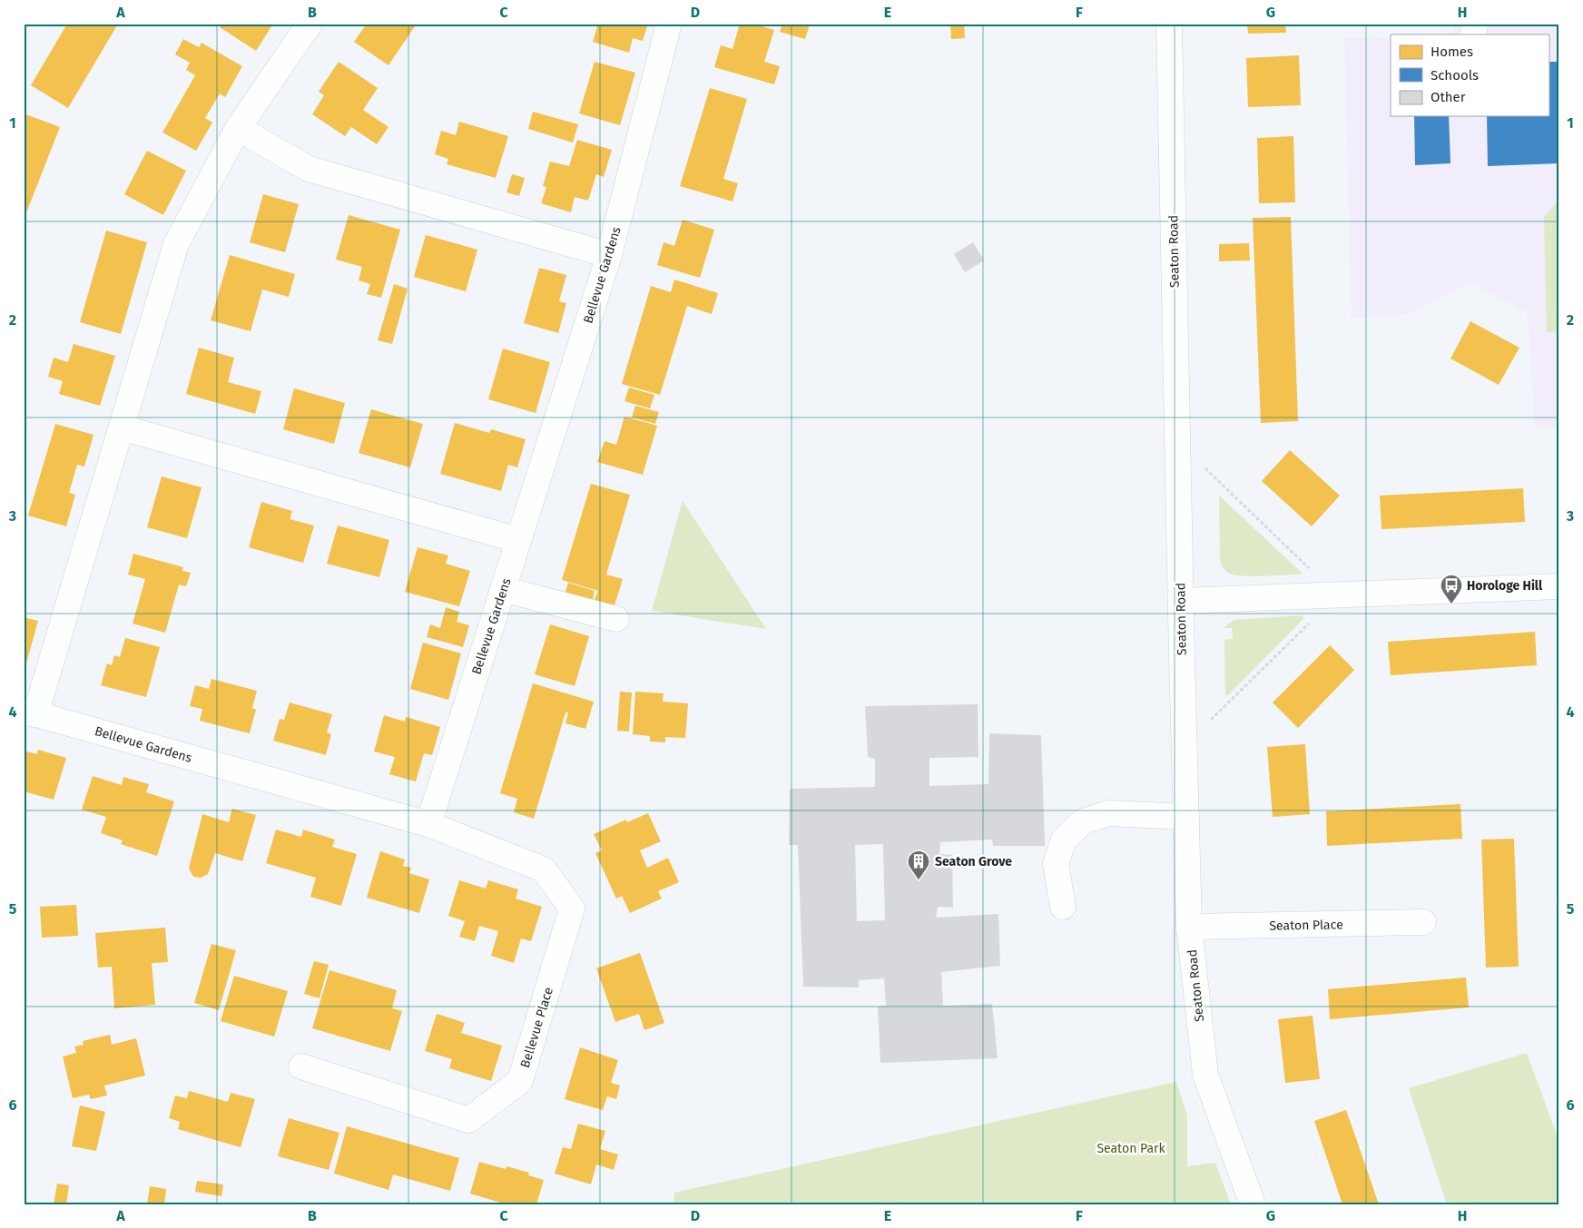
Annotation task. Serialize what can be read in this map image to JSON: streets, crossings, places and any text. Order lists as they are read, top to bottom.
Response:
{
  "streets": {
    "street": [
      "Seaton Road",
      "Bellevue Gardens",
      "Seaton Place",
      "Bellevue Place"
    ]
  },
  "crossings": [
    ["Seaton Road", "Seaton Place"],
    ["Bellevue Gardens", "Bellevue Place"]
  ],
  "parks": ["Seaton Park"],
  "places": {
    "bus stop": ["Horologe Hill"],
    "building": ["Seaton Grove"]
  },
  "legend": ["Homes", "Schools", "Other"],
  "grid": {
    "columns": [
      "A",
      "B",
      "C",
      "D",
      "E",
      "F",
      "G",
      "H"
    ],
    "rows": [
      "1",
      "2",
      "3",
      "4",
      "5",
      "6"
    ]
  }
}
